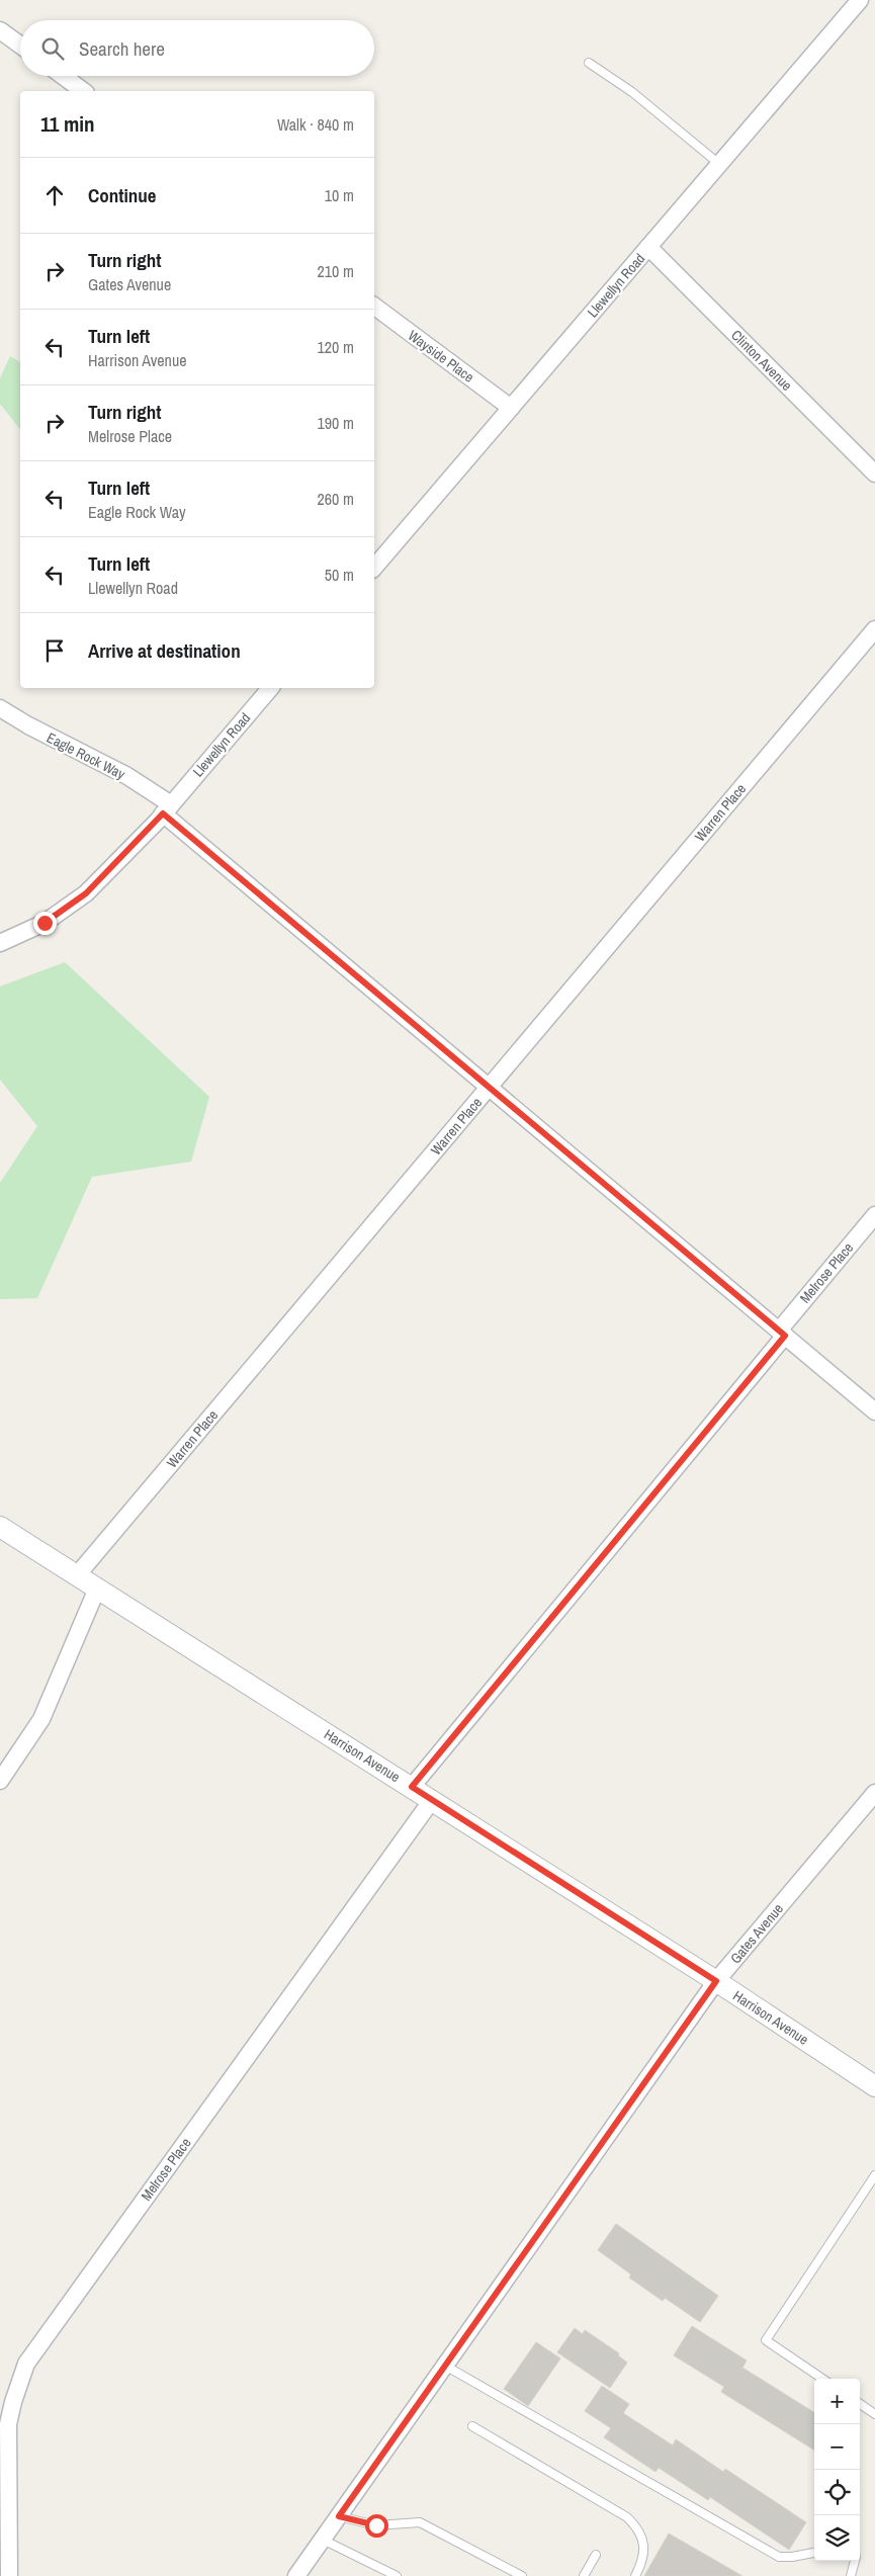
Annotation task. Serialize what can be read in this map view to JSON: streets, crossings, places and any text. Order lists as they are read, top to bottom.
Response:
{
  "streets": {
    "street": [
      "Llewellyn Road",
      "Wayside Place",
      "Clinton Avenue",
      "Eagle Rock Way",
      "Warren Place",
      "Melrose Place",
      "Harrison Avenue",
      "Gates Avenue"
    ]
  },
  "crossings": [
    ["Llewellyn Road", "Wayside Place"],
    ["Llewellyn Road", "Clinton Avenue"],
    ["Llewellyn Road", "Eagle Rock Way"],
    ["Eagle Rock Way", "Warren Place"],
    ["Eagle Rock Way", "Melrose Place"],
    ["Warren Place", "Harrison Avenue"],
    ["Melrose Place", "Harrison Avenue"],
    ["Harrison Avenue", "Gates Avenue"]
  ],
  "page": {
    "search": "Search here",
    "heading": ["11 min", "Walk · 840 m"],
    "list": [
      ["Continue", "10 m"],
      ["Turn right", "Gates Avenue", "210 m"],
      ["Turn left", "Harrison Avenue", "120 m"],
      ["Turn right", "Melrose Place", "190 m"],
      ["Turn left", "Eagle Rock Way", "260 m"],
      ["Turn left", "Llewellyn Road", "50 m"],
      "Arrive at destination"
    ],
    "map_buttons": ["+", "−"]
  }
}
